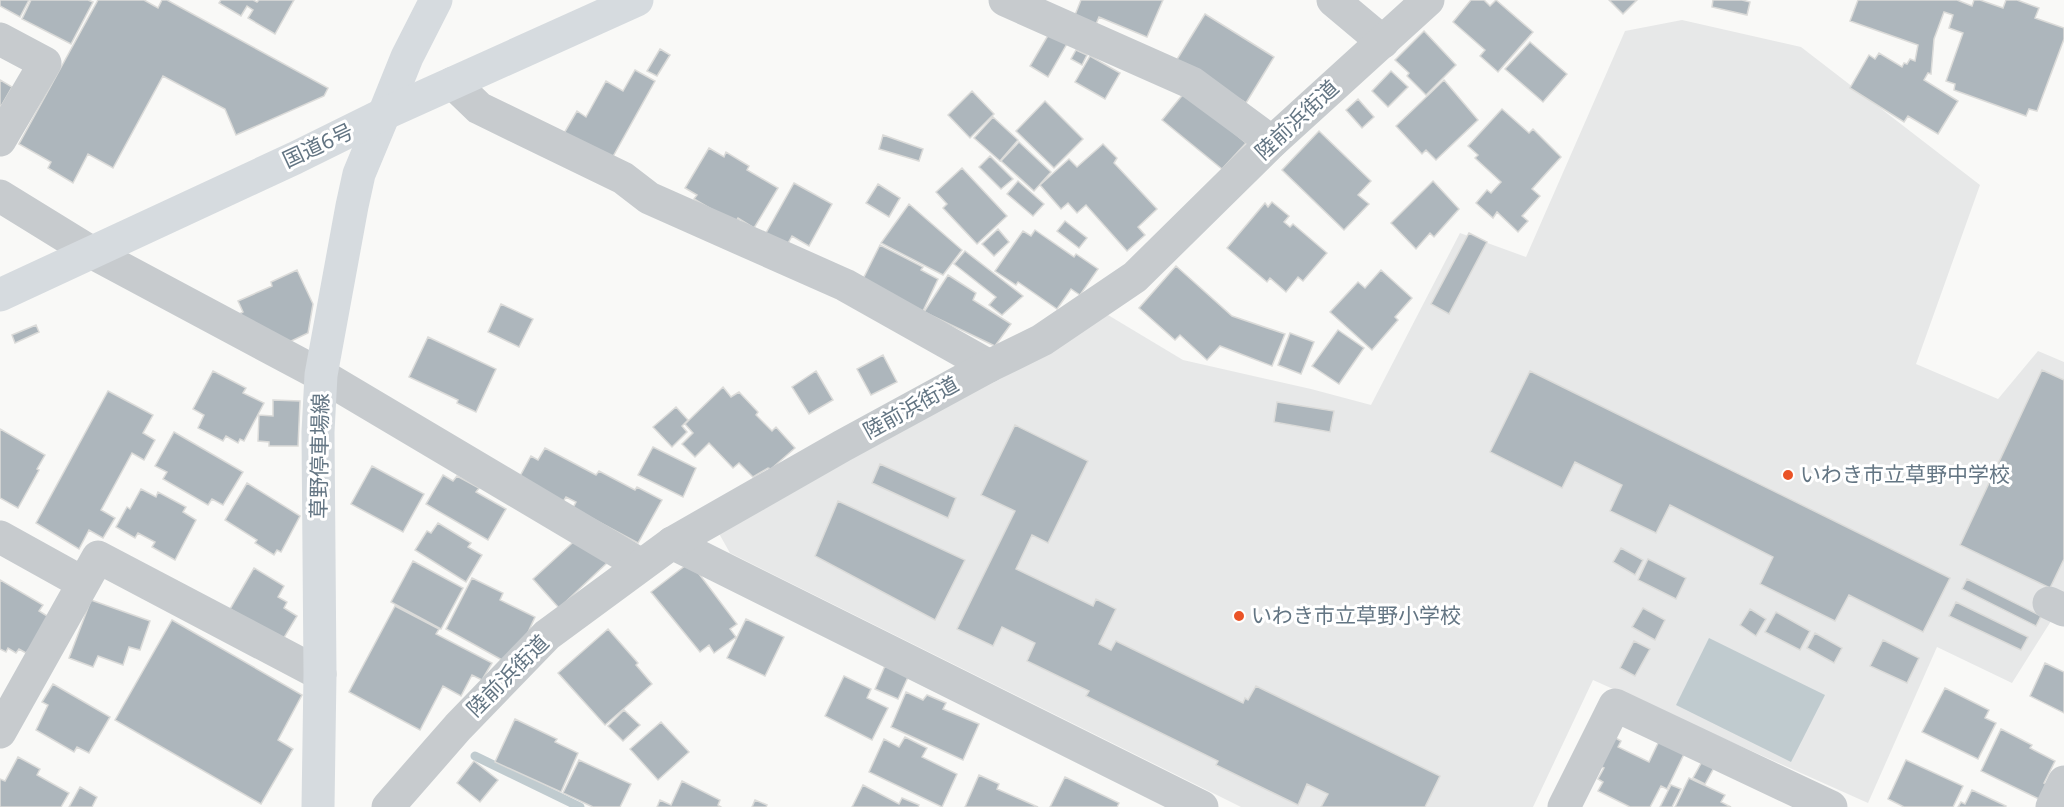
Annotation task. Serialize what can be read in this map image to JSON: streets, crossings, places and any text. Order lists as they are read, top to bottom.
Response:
{
  "streets": {
    "main road": ["国道6号", "草野停車場線"],
    "street": ["陸前浜街道"]
  },
  "crossings": [
    ["国道6号", "草野停車場線"]
  ],
  "places": ["いわき市立草野中学校", "いわき市立草野小学校"]
}
